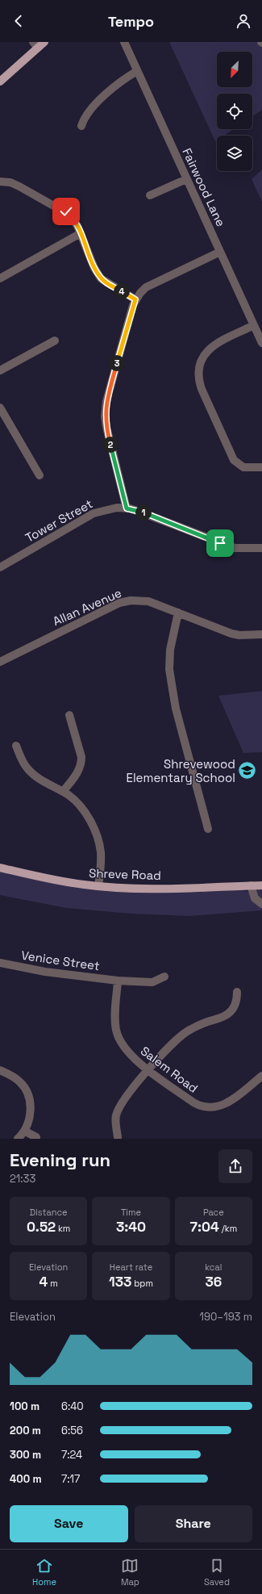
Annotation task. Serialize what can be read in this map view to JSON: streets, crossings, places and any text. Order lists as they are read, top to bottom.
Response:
{
  "streets": {
    "main road": ["Shreve Road"],
    "street": [
      "Fairwood Lane",
      "Tower Street",
      "Allan Avenue",
      "Venice Street",
      "Salem Road"
    ]
  },
  "crossings": [
    ["Venice Street", "Salem Road"]
  ],
  "places": {
    "school or university": ["Shrevewood Elementary School"]
  },
  "north": "bottom left",
  "page": {
    "header": "Tempo",
    "pins": [
      "4",
      "3",
      "2",
      "1"
    ],
    "heading": ["Evening run", "21:33"],
    "stats": [
      ["Distance", "0.52 km"],
      ["Time", "3:40"],
      ["Pace", "7:04 /km"],
      ["Elevation", "4 m"],
      ["Heart rate", "133 bpm"],
      ["kcal", "36"]
    ],
    "chart": ["Elevation", "190–193 m"],
    "list": [
      {
        "name": "100 m",
        "note": "6:40"
      },
      {
        "name": "200 m",
        "note": "6:56"
      },
      {
        "name": "300 m",
        "note": "7:24"
      },
      {
        "name": "400 m",
        "note": "7:17"
      }
    ],
    "buttons": ["Save", "Share"],
    "tabs": ["Home", "Map", "Saved"]
  }
}
